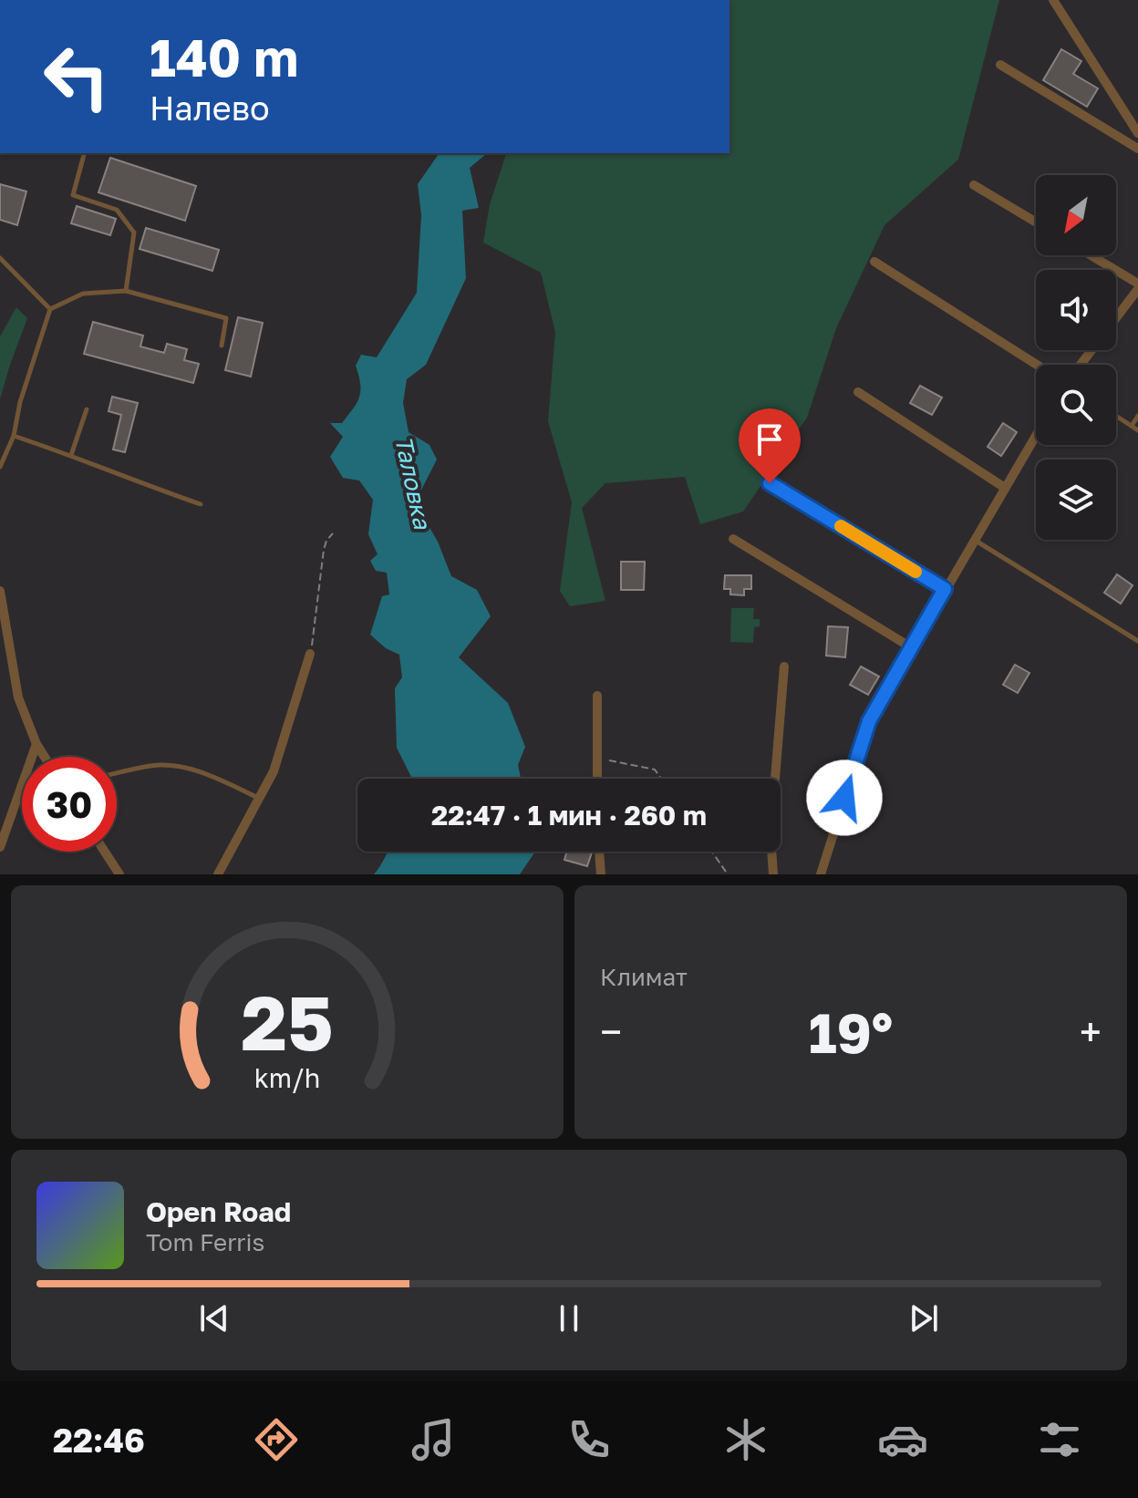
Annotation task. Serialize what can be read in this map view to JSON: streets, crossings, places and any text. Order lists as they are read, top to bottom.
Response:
{
  "water": ["Таловка"],
  "north": "bottom left",
  "page": {
    "turn": ["140 m", "Налево"],
    "limit": "30",
    "trip": "22:47 · 1 мин · 260 m",
    "tile": "Климат",
    "heat": ["−", "19°", "+"],
    "song": ["Open Road", "Tom Ferris"],
    "tabs": "22:46",
    "gauge": ["25", "km/h"]
  }
}
